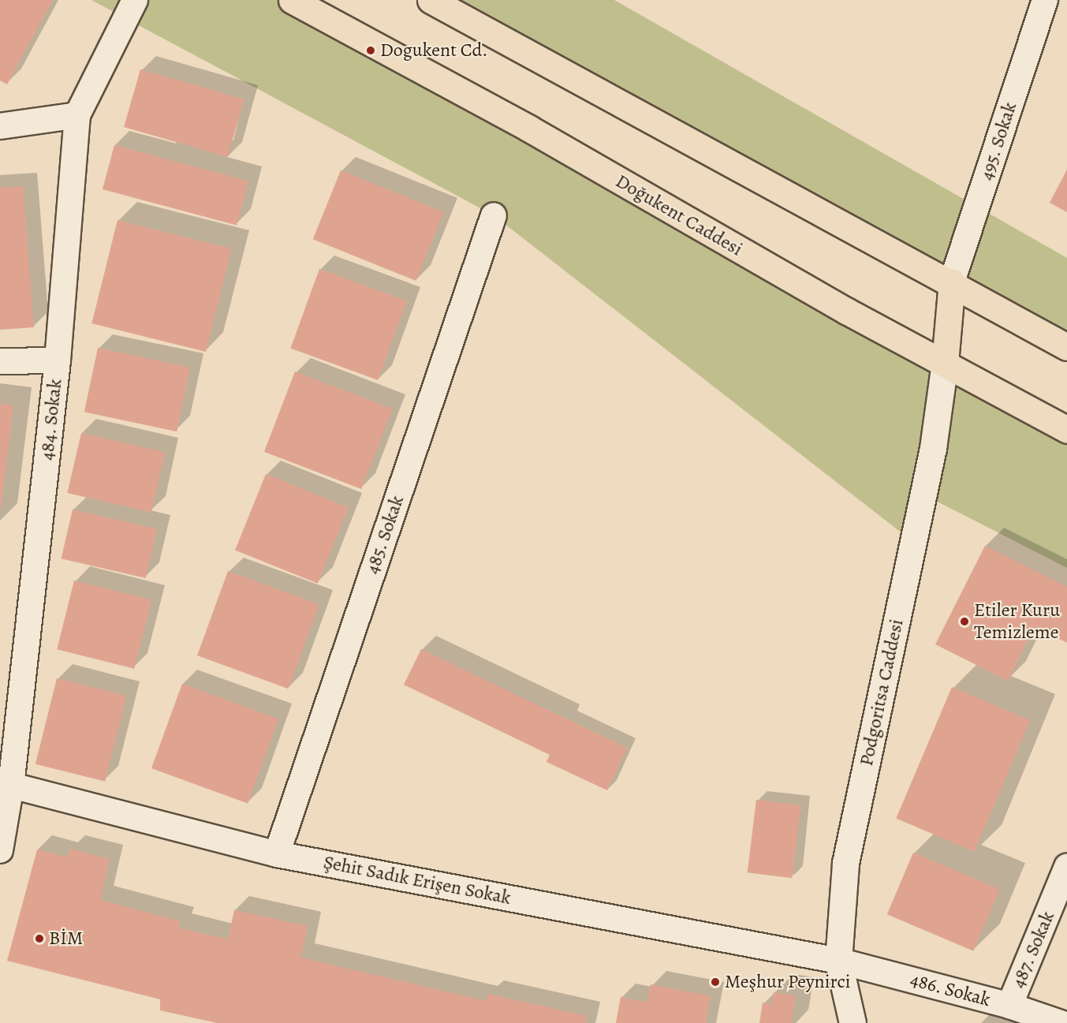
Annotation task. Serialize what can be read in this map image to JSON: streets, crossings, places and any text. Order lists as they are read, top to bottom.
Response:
{
  "streets": {
    "main road": ["Doğukent Caddesi", "Podgoritsa Caddesi"],
    "street": [
      "495. Sokak",
      "484. Sokak",
      "485. Sokak",
      "Şehit Sadık Erişen Sokak",
      "487. Sokak",
      "486. Sokak"
    ]
  },
  "crossings": [
    ["Doğukent Caddesi", "Podgoritsa Caddesi"],
    ["484. Sokak", "Şehit Sadık Erişen Sokak"],
    ["485. Sokak", "Şehit Sadık Erişen Sokak"],
    ["Podgoritsa Caddesi", "Şehit Sadık Erişen Sokak"],
    ["Podgoritsa Caddesi", "486. Sokak"],
    ["Şehit Sadık Erişen Sokak", "486. Sokak"],
    ["487. Sokak", "486. Sokak"]
  ],
  "places": [
    "Dogukent Cd.",
    "Etiler Kuru Temizleme",
    "BİM",
    "Meşhur Peynirci"
  ]
}
